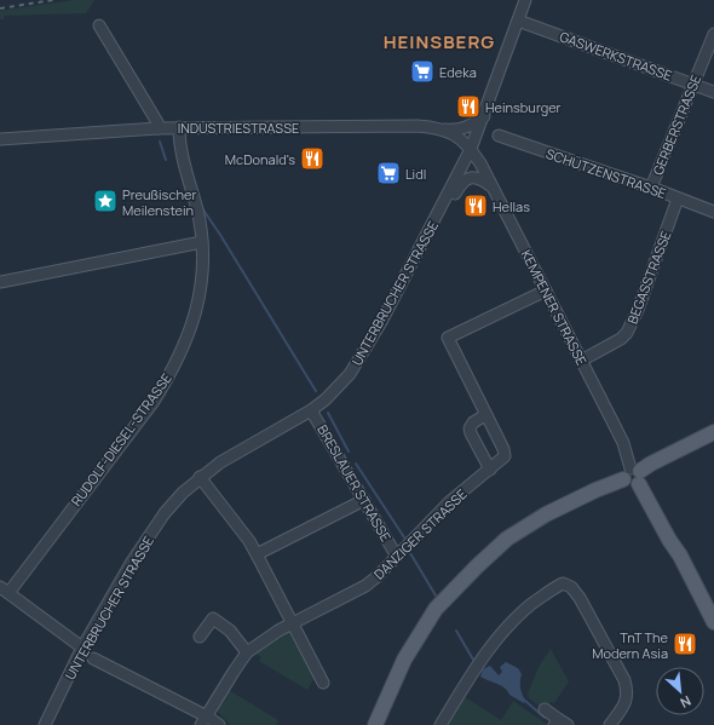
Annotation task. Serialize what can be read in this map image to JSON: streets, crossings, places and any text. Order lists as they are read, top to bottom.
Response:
{
  "streets": {
    "main road": ["KEMPENER STRASSE"],
    "street": [
      "GASWERKSTRASSE",
      "GERBERSTRASSE",
      "INDUSTRIESTRASSE",
      "SCHÜTZENSTRASSE",
      "BEGASSTRASSE",
      "UNTERBRUCHER STRASSE",
      "RUDOLF-DIESEL-STRASSE",
      "BRESLAUER STRASSE",
      "DANZIGER STRASSE"
    ]
  },
  "crossings": [
    ["GASWERKSTRASSE", "GERBERSTRASSE"],
    ["GASWERKSTRASSE", "UNTERBRUCHER STRASSE"],
    ["GERBERSTRASSE", "SCHÜTZENSTRASSE"],
    ["INDUSTRIESTRASSE", "UNTERBRUCHER STRASSE"],
    ["INDUSTRIESTRASSE", "KEMPENER STRASSE"],
    ["INDUSTRIESTRASSE", "RUDOLF-DIESEL-STRASSE"],
    ["SCHÜTZENSTRASSE", "BEGASSTRASSE"],
    ["BEGASSTRASSE", "KEMPENER STRASSE"],
    ["UNTERBRUCHER STRASSE", "KEMPENER STRASSE"],
    ["UNTERBRUCHER STRASSE", "BRESLAUER STRASSE"],
    ["KEMPENER STRASSE", "DANZIGER STRASSE"],
    ["BRESLAUER STRASSE", "DANZIGER STRASSE"]
  ],
  "districts": ["HEINSBERG"],
  "places": {
    "supermarket": ["Edeka", "Lidl"],
    "restaurant": [
      "Heinsburger",
      "McDonald's",
      "Hellas",
      "TnT The Modern Asia"
    ],
    "place": ["Preußischer Meilenstein"]
  },
  "north": "bottom right"
}
